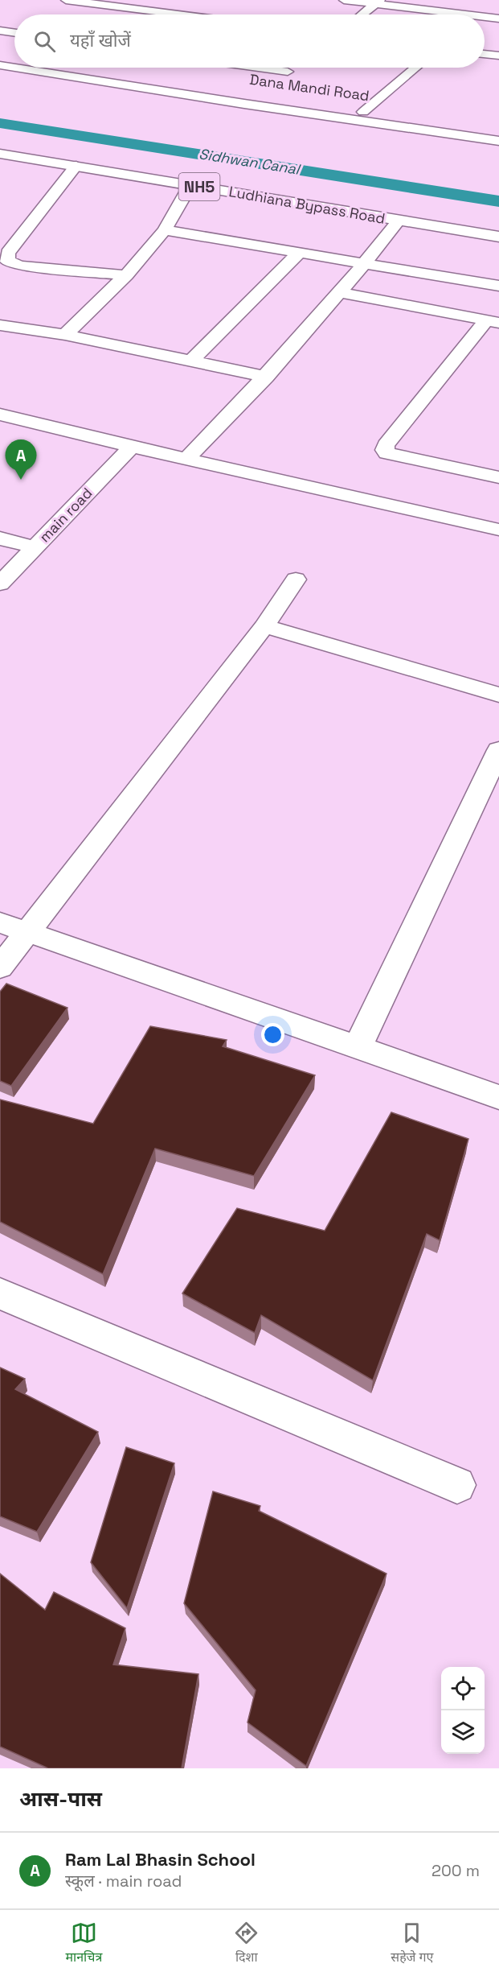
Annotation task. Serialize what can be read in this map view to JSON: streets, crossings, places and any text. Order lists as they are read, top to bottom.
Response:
{
  "streets": {
    "main road": [
      "Dana Mandi Road",
      "NH5",
      "Ludhiana Bypass Road",
      "main road"
    ]
  },
  "water": ["Sidhwan Canal"],
  "page": {
    "search": "यहाँ खोजें",
    "pins": "A",
    "heading": "आस-पास",
    "list": [
      {
        "mark": "A",
        "name": "Ram Lal Bhasin School",
        "note": "स्कूल · main road",
        "value": "200 m"
      }
    ],
    "nav": ["मानचित्र", "दिशा", "सहेजे गए"]
  }
}
